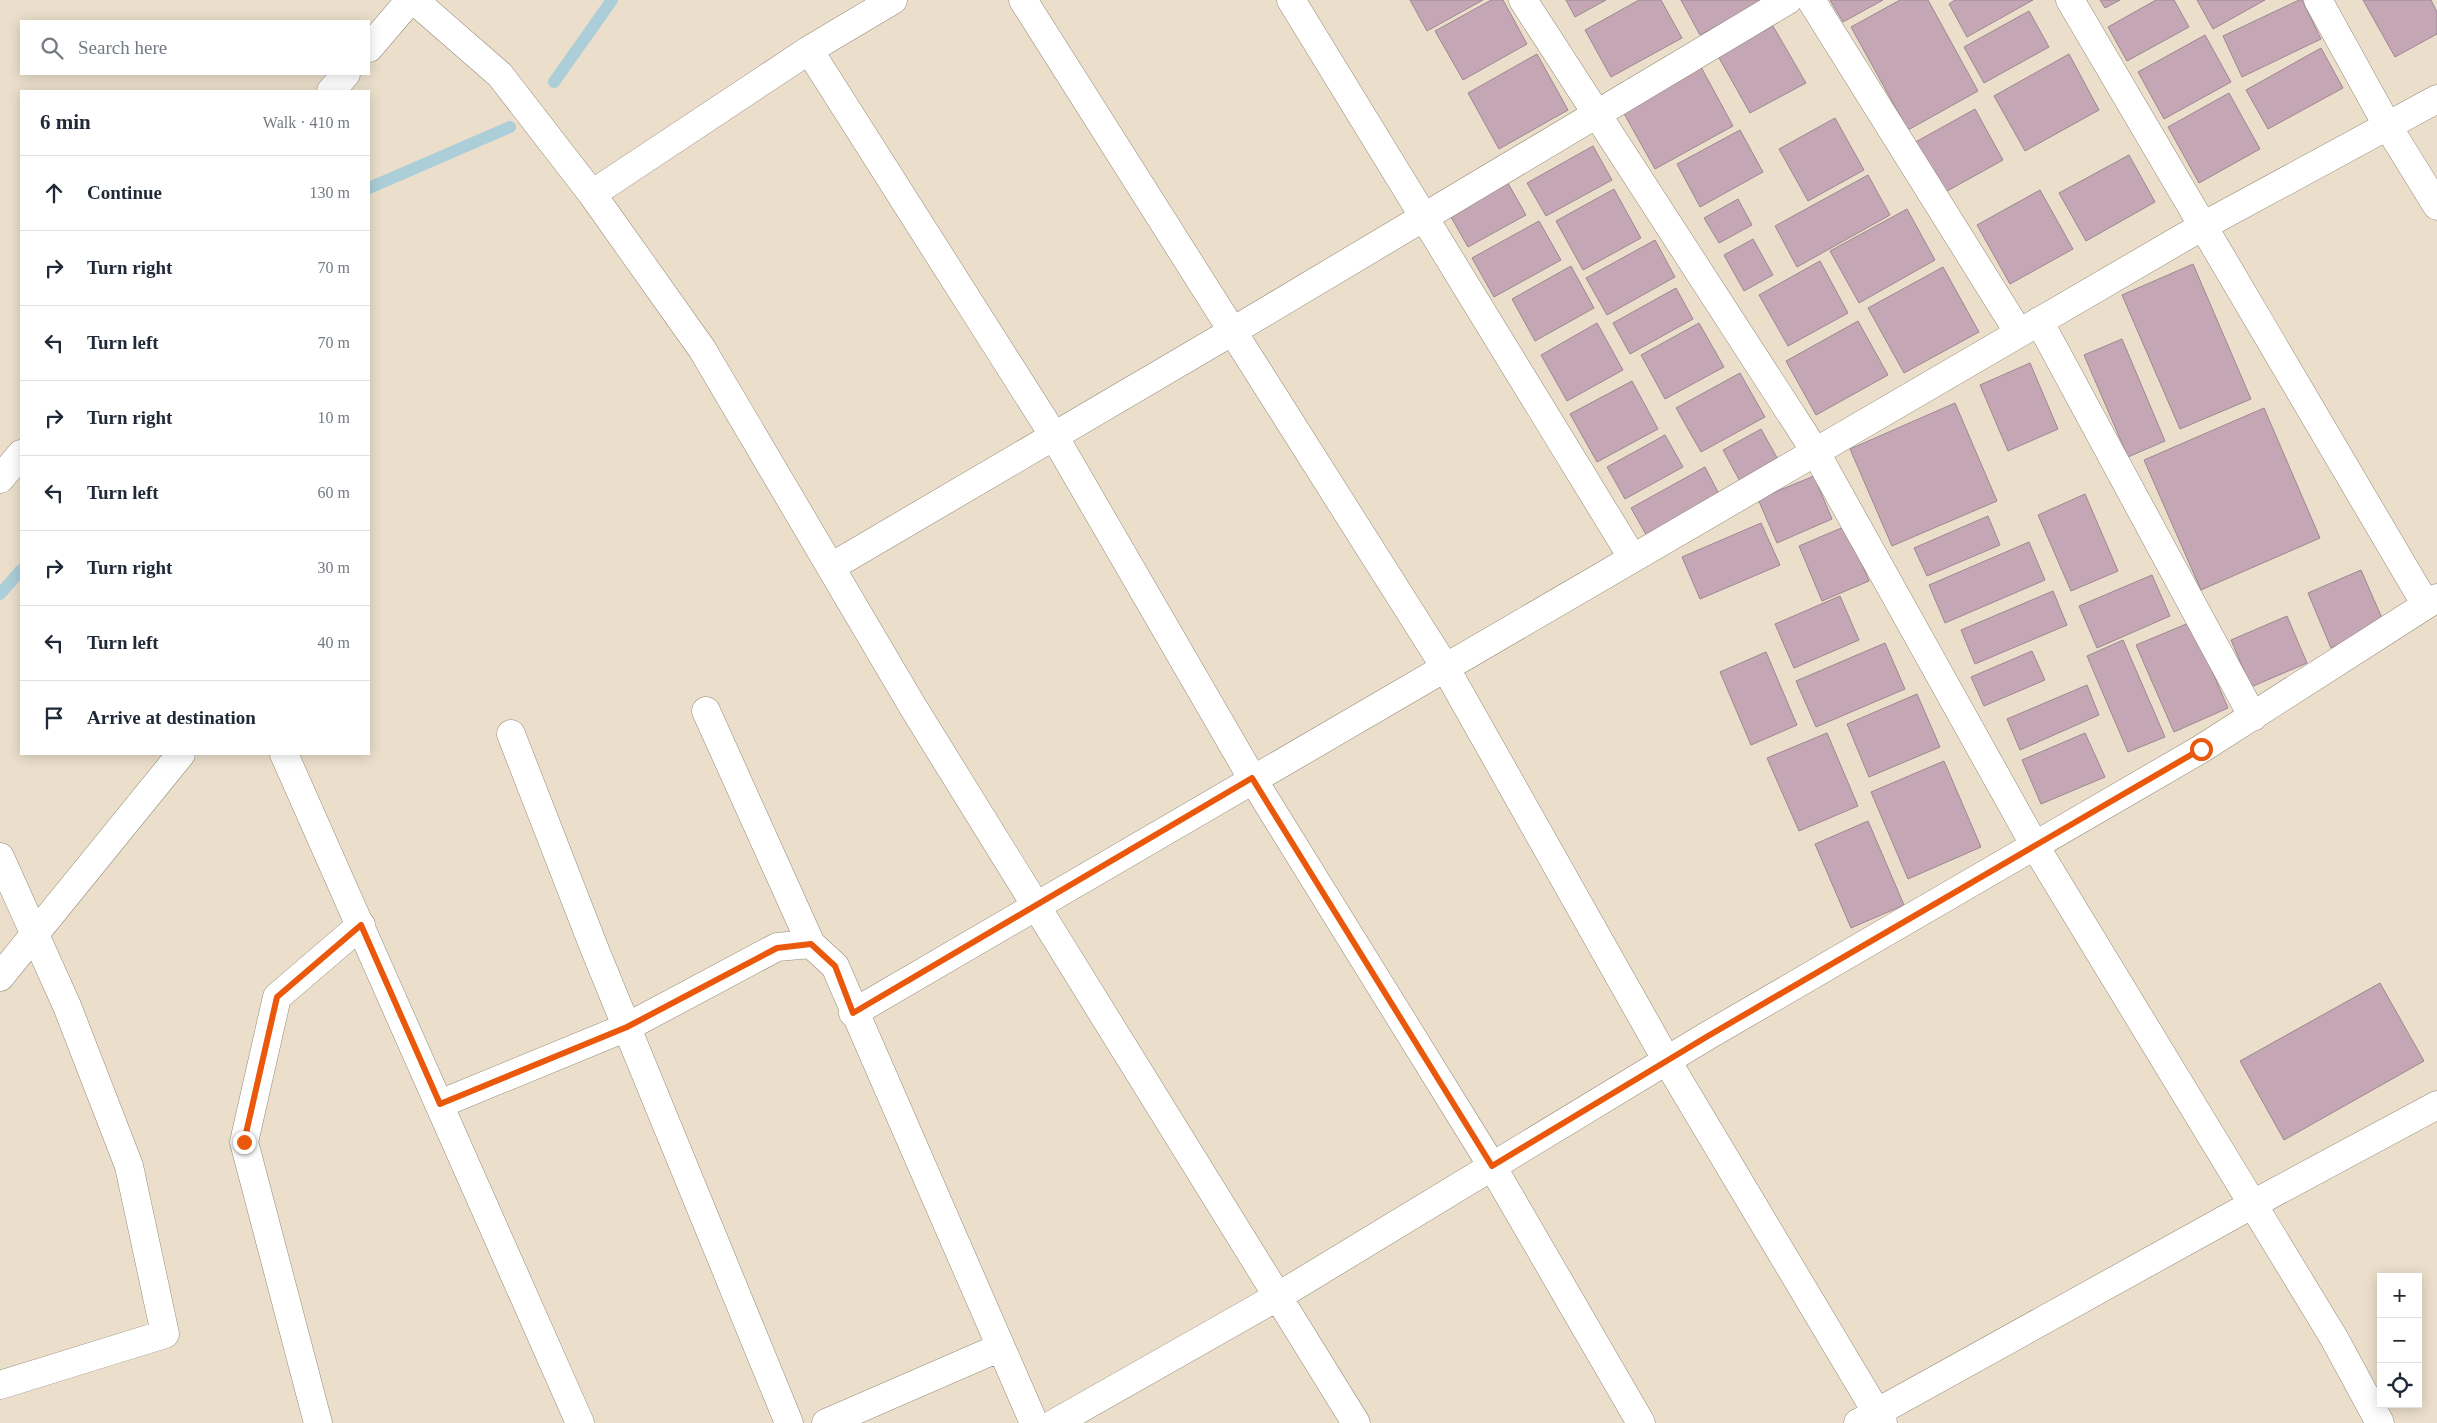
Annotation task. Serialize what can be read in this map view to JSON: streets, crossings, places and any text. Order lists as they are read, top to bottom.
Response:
{
  "page": {
    "search": "Search here",
    "heading": ["6 min", "Walk · 410 m"],
    "list": [
      ["Continue", "130 m"],
      ["Turn right", "70 m"],
      ["Turn left", "70 m"],
      ["Turn right", "10 m"],
      ["Turn left", "60 m"],
      ["Turn right", "30 m"],
      ["Turn left", "40 m"],
      "Arrive at destination"
    ],
    "map_buttons": ["+", "−"]
  }
}
